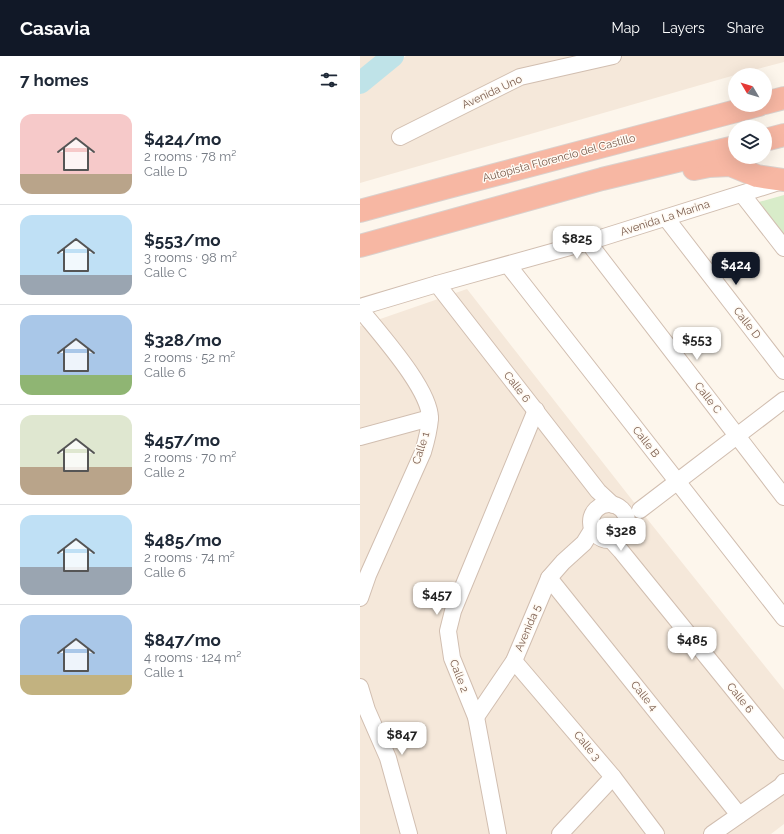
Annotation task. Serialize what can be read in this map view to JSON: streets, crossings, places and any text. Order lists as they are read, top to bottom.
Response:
{
  "streets": {
    "highway": ["Autopista Florencio del Castillo"],
    "street": [
      "Avenida Uno",
      "Avenida La Marina",
      "Calle D",
      "Calle 6",
      "Calle C",
      "Calle B",
      "Calle 1",
      "Avenida 5",
      "Calle 2",
      "Calle 4",
      "Calle 3"
    ]
  },
  "crossings": [
    ["Avenida La Marina", "Calle D"],
    ["Avenida La Marina", "Calle 6"],
    ["Avenida La Marina", "Calle C"],
    ["Avenida La Marina", "Calle B"],
    ["Avenida La Marina", "Calle 1"],
    ["Calle 6", "Avenida 5"],
    ["Calle 6", "Calle 2"],
    ["Avenida 5", "Calle 2"],
    ["Avenida 5", "Calle 4"],
    ["Avenida 5", "Calle 3"]
  ],
  "north": "top left",
  "page": {
    "header": "Casavia",
    "nav": ["Map", "Layers", "Share"],
    "heading": "7 homes",
    "list": [
      {
        "name": "$424/mo",
        "note": "2 rooms · 78 m² · Calle D"
      },
      {
        "name": "$553/mo",
        "note": "3 rooms · 98 m² · Calle C"
      },
      {
        "name": "$328/mo",
        "note": "2 rooms · 52 m² · Calle 6"
      },
      {
        "name": "$457/mo",
        "note": "2 rooms · 70 m² · Calle 2"
      },
      {
        "name": "$485/mo",
        "note": "2 rooms · 74 m² · Calle 6"
      },
      {
        "name": "$847/mo",
        "note": "4 rooms · 124 m² · Calle 1"
      }
    ],
    "price": [
      "$825",
      "$424",
      "$553",
      "$328",
      "$457",
      "$485",
      "$847"
    ]
  }
}
